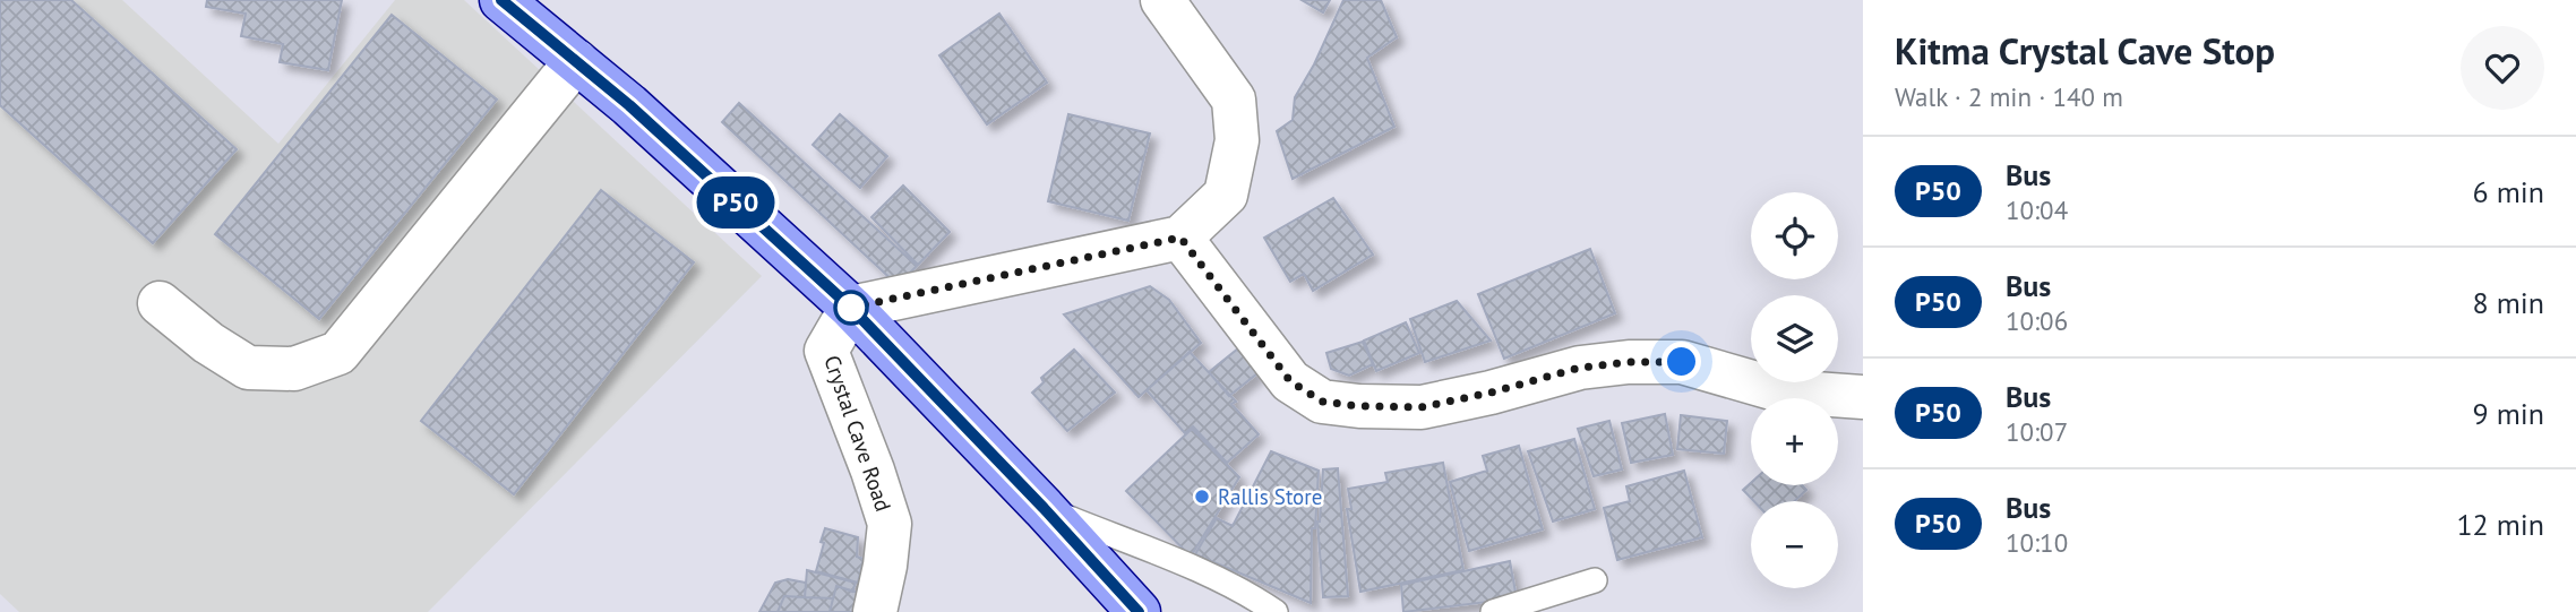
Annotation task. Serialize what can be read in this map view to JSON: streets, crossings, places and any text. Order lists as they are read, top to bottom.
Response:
{
  "streets": {
    "street": ["Crystal Cave Road"]
  },
  "places": ["Rallis Store"],
  "lines": ["bus line P50"],
  "page": {
    "on_map": "P50",
    "heading": ["Kitma Crystal Cave Stop", "Walk · 2 min · 140 m"],
    "list": [
      {
        "mark": "P50",
        "name": "Bus",
        "note": "10:04",
        "value": "6 min"
      },
      {
        "mark": "P50",
        "name": "Bus",
        "note": "10:06",
        "value": "8 min"
      },
      {
        "mark": "P50",
        "name": "Bus",
        "note": "10:07",
        "value": "9 min"
      },
      {
        "mark": "P50",
        "name": "Bus",
        "note": "10:10",
        "value": "12 min"
      }
    ],
    "map_buttons": ["+", "−"]
  }
}
